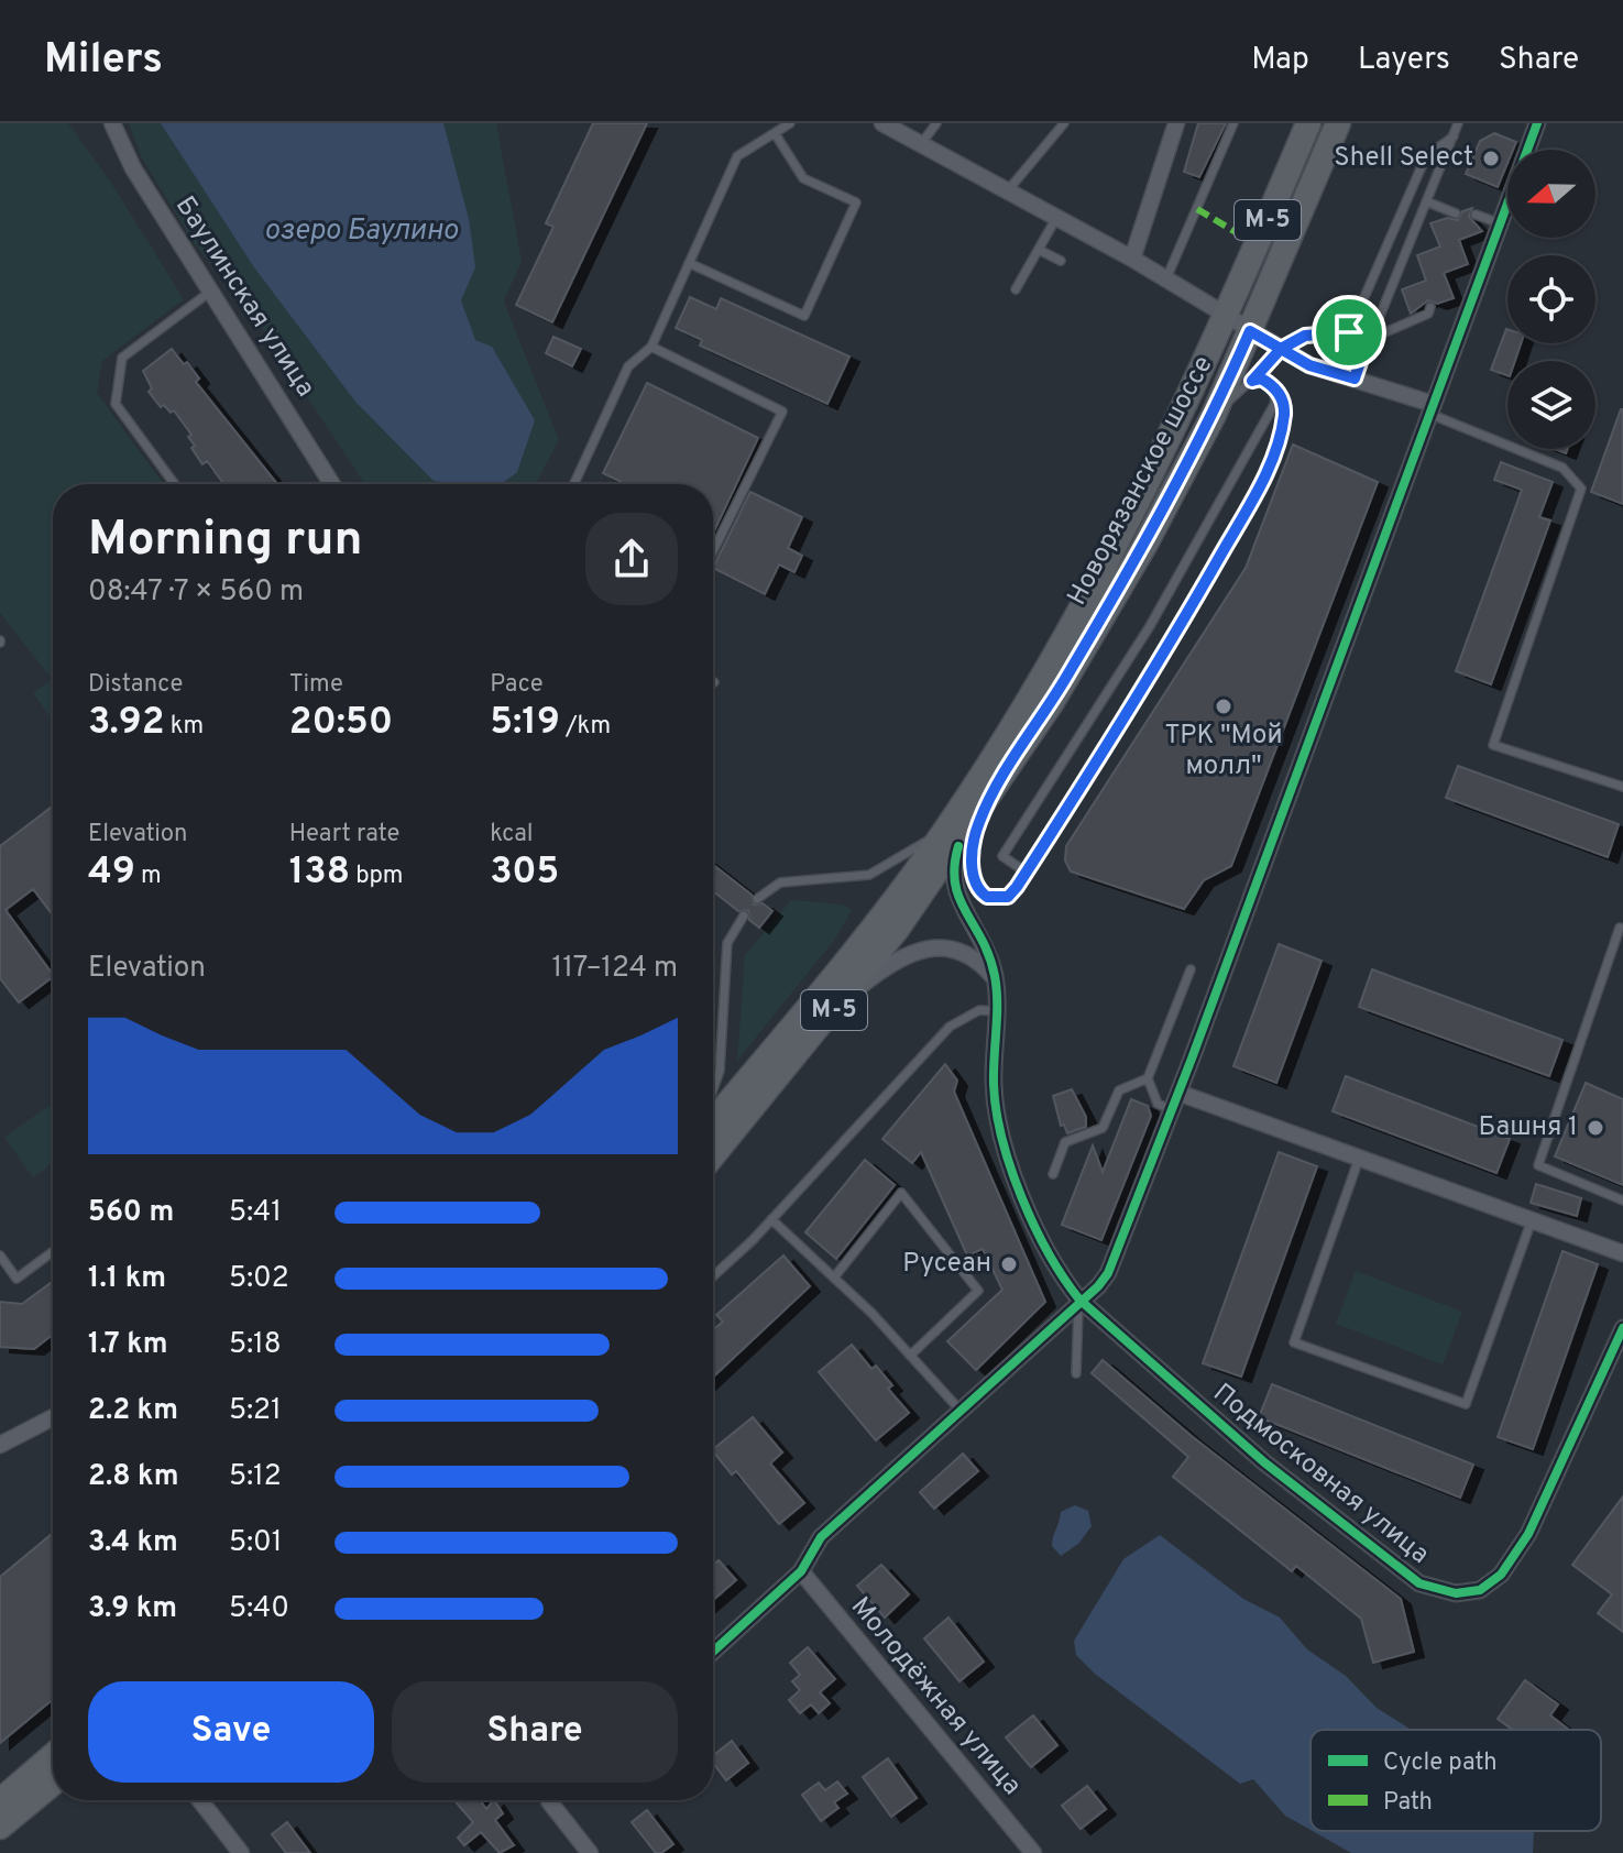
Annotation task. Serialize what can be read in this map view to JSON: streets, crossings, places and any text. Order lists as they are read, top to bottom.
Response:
{
  "streets": {
    "main road": ["М-5", "Новорязанское шоссе"],
    "street": ["Баулинская улица", "Подмосковная улица", "Молодёжная улица"]
  },
  "crossings": [
    ["М-5", "Новорязанское шоссе"],
    ["М-5", "Подмосковная улица"],
    ["Новорязанское шоссе", "Подмосковная улица"]
  ],
  "water": ["озеро Баулино"],
  "places": [
    "Shell Select",
    "ТРК \"Мой молл\"",
    "Башня 1",
    "Русеан"
  ],
  "legend": ["Cycle path", "Path"],
  "north": "left",
  "page": {
    "header": "Milers",
    "nav": ["Map", "Layers", "Share"],
    "heading": ["Morning run", "08:47 · 7 × 560 m"],
    "stats": [
      ["Distance", "3.92 km"],
      ["Time", "20:50"],
      ["Pace", "5:19 /km"],
      ["Elevation", "49 m"],
      ["Heart rate", "138 bpm"],
      ["kcal", "305"]
    ],
    "chart": ["Elevation", "117–124 m"],
    "list": [
      {
        "name": "560 m",
        "note": "5:41"
      },
      {
        "name": "1.1 km",
        "note": "5:02"
      },
      {
        "name": "1.7 km",
        "note": "5:18"
      },
      {
        "name": "2.2 km",
        "note": "5:21"
      },
      {
        "name": "2.8 km",
        "note": "5:12"
      },
      {
        "name": "3.4 km",
        "note": "5:01"
      },
      {
        "name": "3.9 km",
        "note": "5:40"
      }
    ],
    "buttons": ["Save", "Share"]
  }
}
